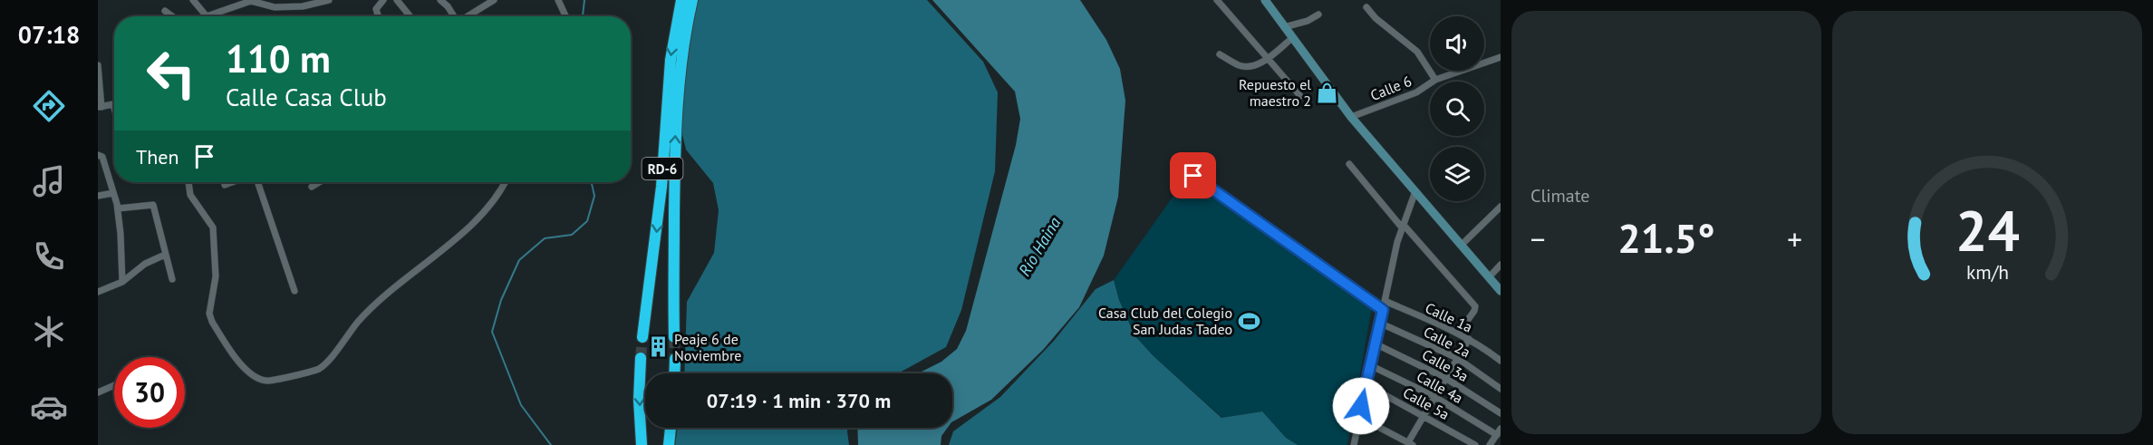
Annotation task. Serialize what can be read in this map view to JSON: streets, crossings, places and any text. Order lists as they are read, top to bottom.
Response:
{
  "streets": {
    "highway": ["RD-6"],
    "street": [
      "Calle 6",
      "Calle 1a",
      "Calle 2a",
      "Calle 3a",
      "Calle 4a",
      "Calle 5a"
    ]
  },
  "water": ["Río Haina"],
  "places": {
    "shop": ["Repuesto el maestro 2"],
    "sports": ["Casa Club del Colegio San Judas Tadeo"],
    "building": ["Peaje 6 de Noviembre"]
  },
  "page": {
    "tabs": "07:18",
    "tile": "Climate",
    "turn": ["110 m", "Calle Casa Club"],
    "then": "Then",
    "heat": ["−", "21.5°", "+"],
    "limit": "30",
    "trip": "07:19 · 1 min · 370 m",
    "gauge": ["24", "km/h"]
  }
}
